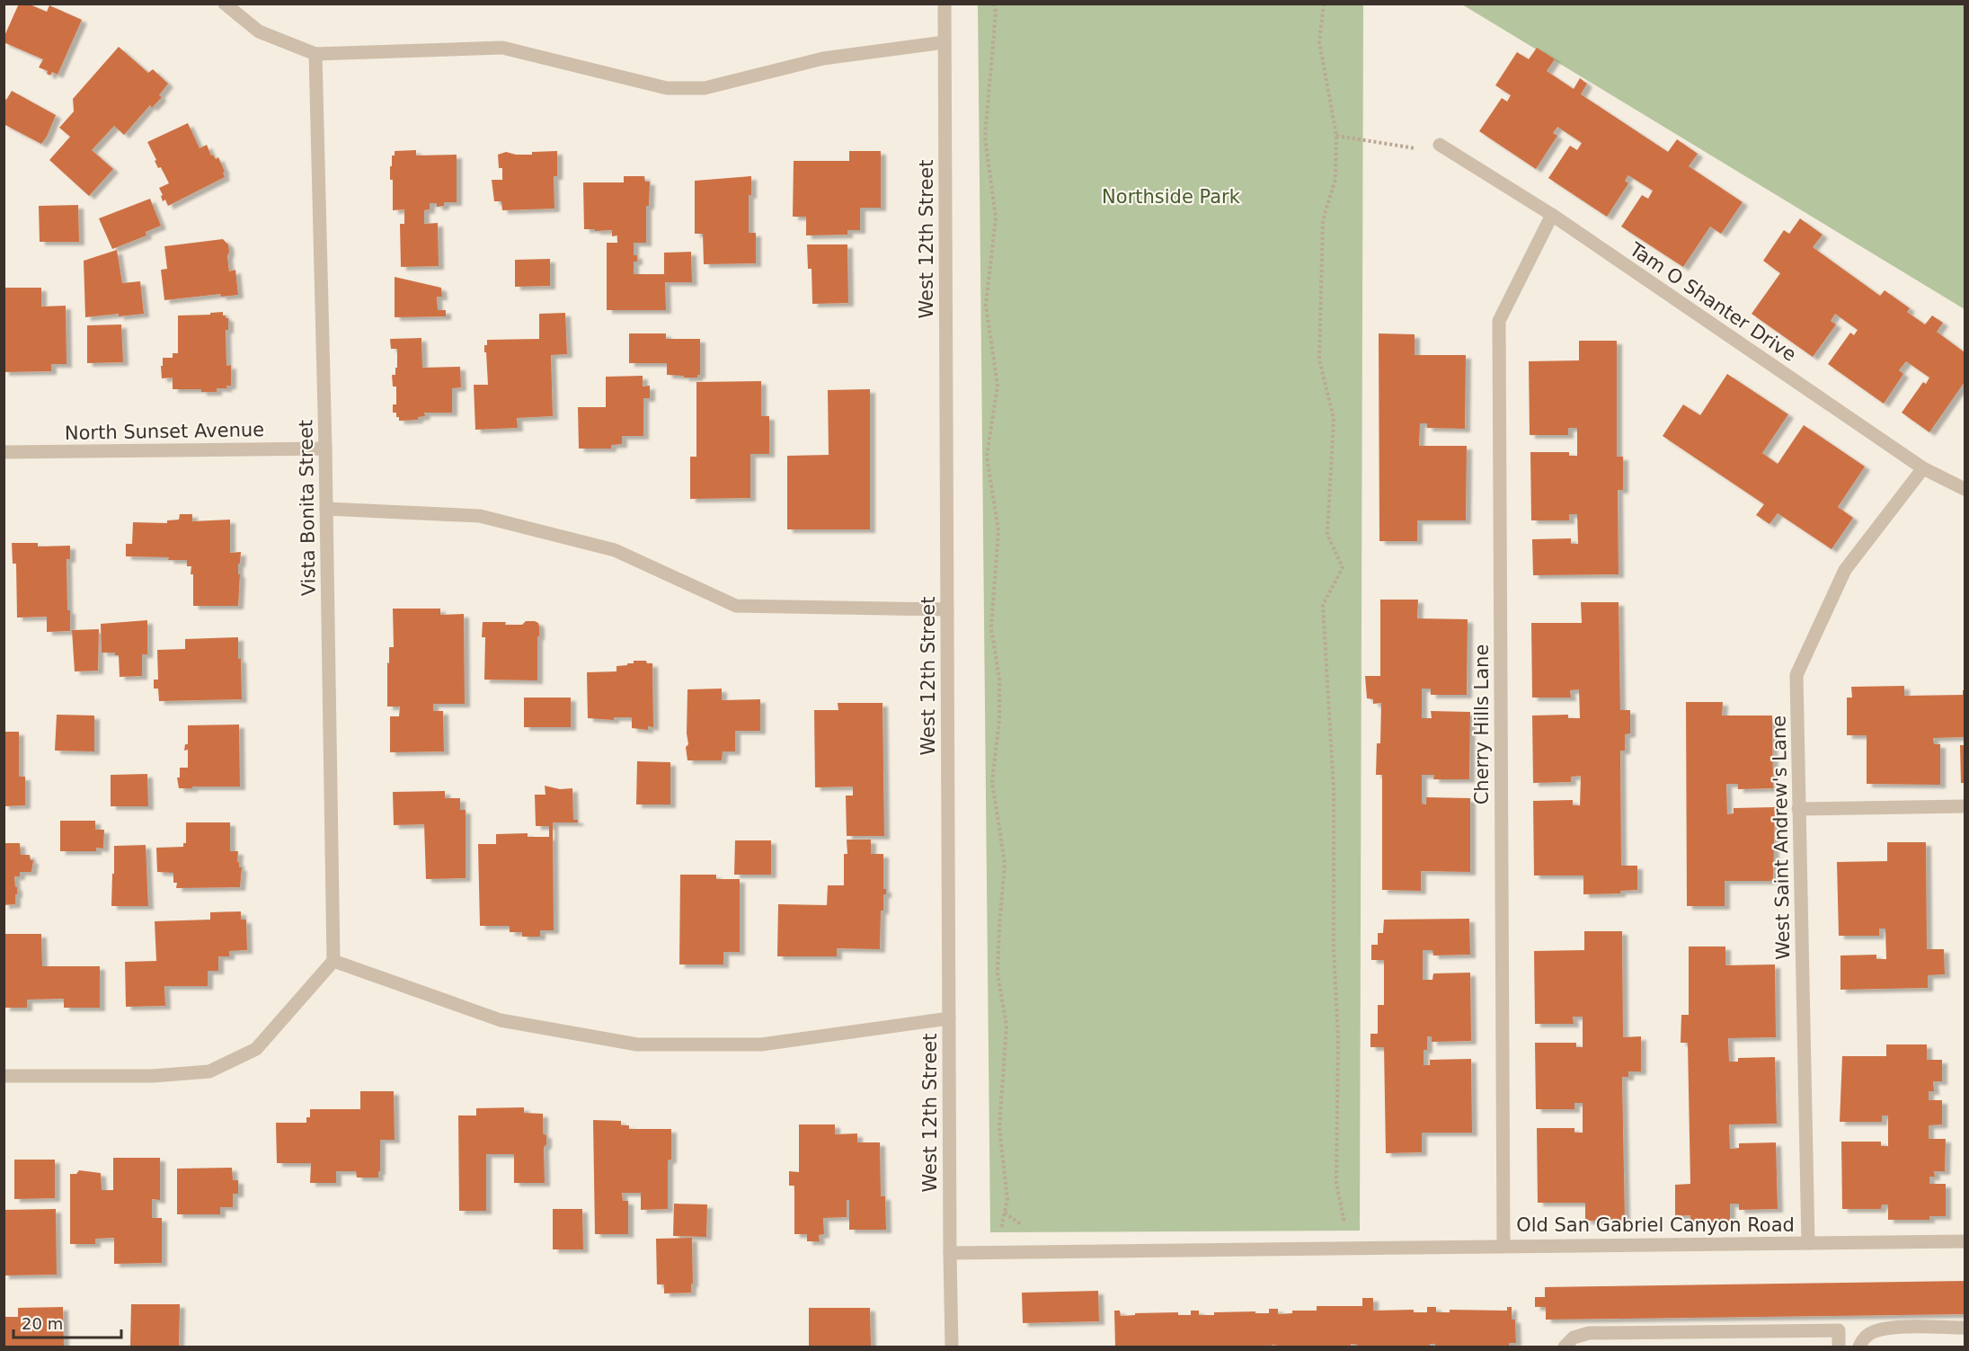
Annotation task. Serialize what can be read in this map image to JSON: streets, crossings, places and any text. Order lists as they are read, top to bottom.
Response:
{
  "streets": {
    "street": [
      "West 12th Street",
      "Tam O Shanter Drive",
      "North Sunset Avenue",
      "Vista Bonita Street",
      "Cherry Hills Lane",
      "West Saint Andrew's Lane",
      "Old San Gabriel Canyon Road"
    ]
  },
  "crossings": [
    ["West 12th Street", "Old San Gabriel Canyon Road"],
    ["Tam O Shanter Drive", "Cherry Hills Lane"],
    ["Tam O Shanter Drive", "West Saint Andrew's Lane"],
    ["North Sunset Avenue", "Vista Bonita Street"],
    ["Cherry Hills Lane", "Old San Gabriel Canyon Road"],
    ["West Saint Andrew's Lane", "Old San Gabriel Canyon Road"]
  ],
  "parks": ["Northside Park"],
  "scale_bar": "20 m"
}
